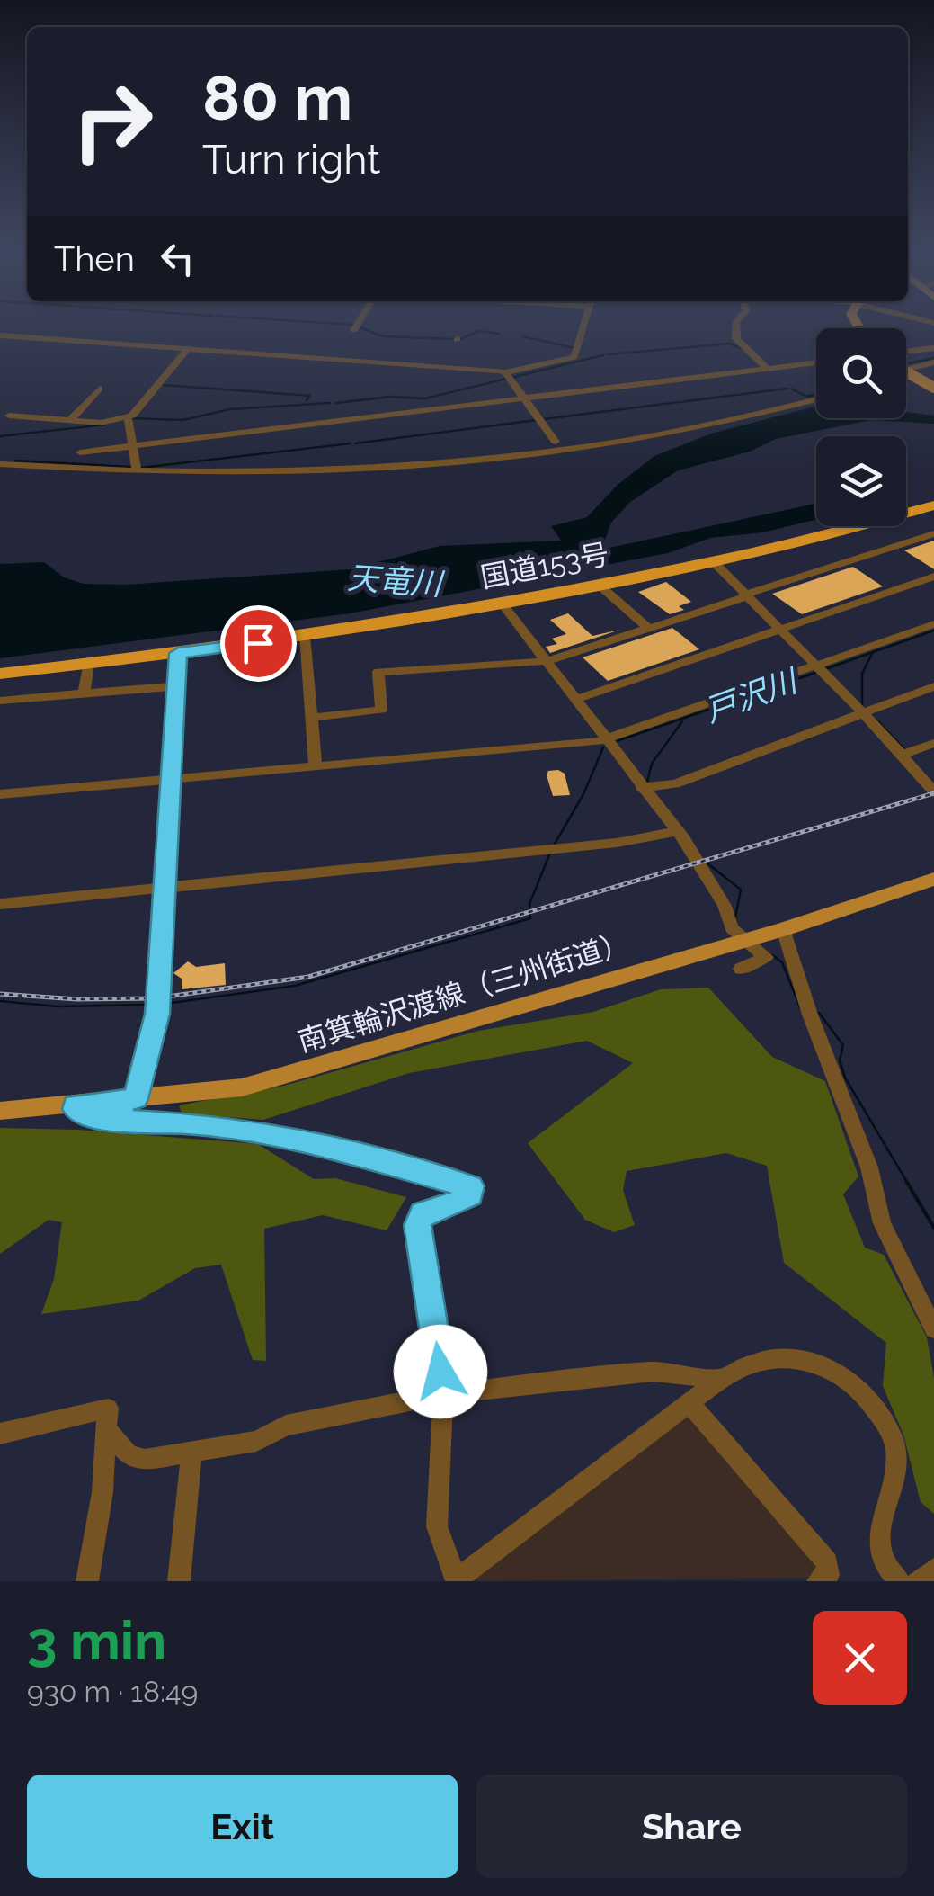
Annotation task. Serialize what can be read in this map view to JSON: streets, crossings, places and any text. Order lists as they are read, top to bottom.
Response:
{
  "streets": {
    "highway": ["国道153号"],
    "main road": ["南箕輪沢渡線（三州街道）"]
  },
  "water": ["天竜川", "戸沢川"],
  "page": {
    "turn": ["80 m", "Turn right"],
    "then": "Then",
    "heading": ["3 min", "930 m · 18:49"],
    "buttons": ["Exit", "Share"]
  }
}
